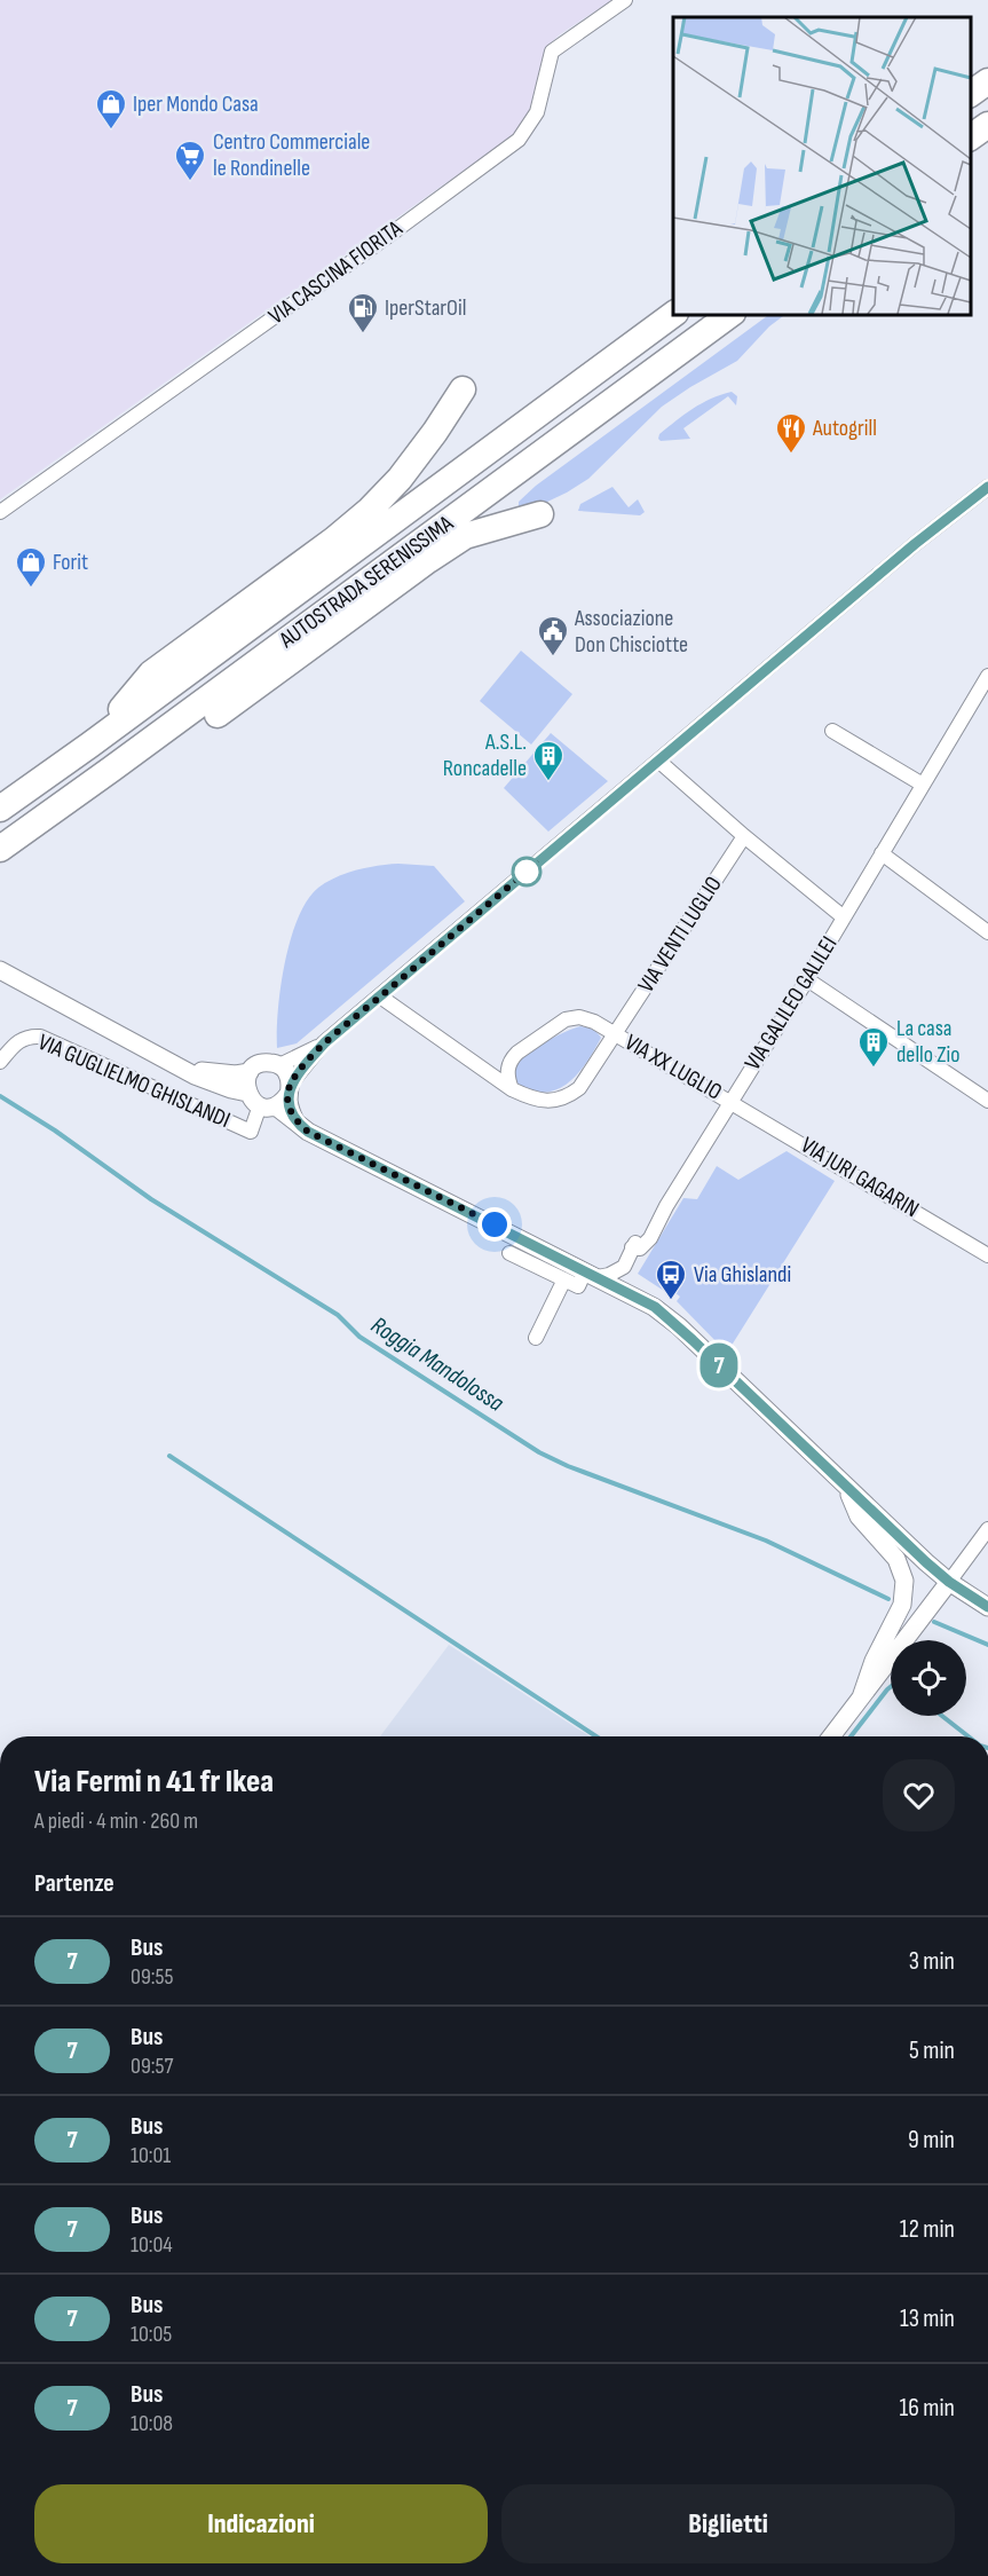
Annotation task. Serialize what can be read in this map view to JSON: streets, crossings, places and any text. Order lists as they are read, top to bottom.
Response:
{
  "streets": {
    "highway": ["AUTOSTRADA SERENISSIMA"],
    "street": [
      "VIA CASCINA FIORITA",
      "VIA VENTI LUGLIO",
      "VIA GALILEO GALILEI",
      "VIA XX LUGLIO",
      "VIA GUGLIELMO GHISLANDI",
      "VIA JURI GAGARIN"
    ]
  },
  "crossings": [
    ["VIA VENTI LUGLIO", "VIA XX LUGLIO"],
    ["VIA GALILEO GALILEI", "VIA XX LUGLIO"],
    ["VIA GALILEO GALILEI", "VIA GUGLIELMO GHISLANDI"],
    ["VIA GALILEO GALILEI", "VIA JURI GAGARIN"],
    ["VIA XX LUGLIO", "VIA JURI GAGARIN"]
  ],
  "water": ["Roggia Mandolossa"],
  "places": {
    "shop": ["Iper Mondo Casa", "Forit"],
    "supermarket": ["Centro Commerciale le Rondinelle"],
    "fuel station": ["IperStarOil"],
    "restaurant": ["Autogrill"],
    "public building": ["Associazione Don Chisciotte"],
    "building": ["A.S.L. Roncadelle", "La casa dello Zio"],
    "bus stop": ["Via Ghislandi"]
  },
  "lines": ["bus line 7"],
  "page": {
    "on_map": "7",
    "heading": [
      ["Via Fermi n 41 fr Ikea", "A piedi · 4 min · 260 m"],
      "Partenze"
    ],
    "list": [
      {
        "mark": "7",
        "name": "Bus",
        "note": "09:55",
        "value": "3 min"
      },
      {
        "mark": "7",
        "name": "Bus",
        "note": "09:57",
        "value": "5 min"
      },
      {
        "mark": "7",
        "name": "Bus",
        "note": "10:01",
        "value": "9 min"
      },
      {
        "mark": "7",
        "name": "Bus",
        "note": "10:04",
        "value": "12 min"
      },
      {
        "mark": "7",
        "name": "Bus",
        "note": "10:05",
        "value": "13 min"
      },
      {
        "mark": "7",
        "name": "Bus",
        "note": "10:08",
        "value": "16 min"
      }
    ],
    "buttons": ["Indicazioni", "Biglietti"]
  }
}
